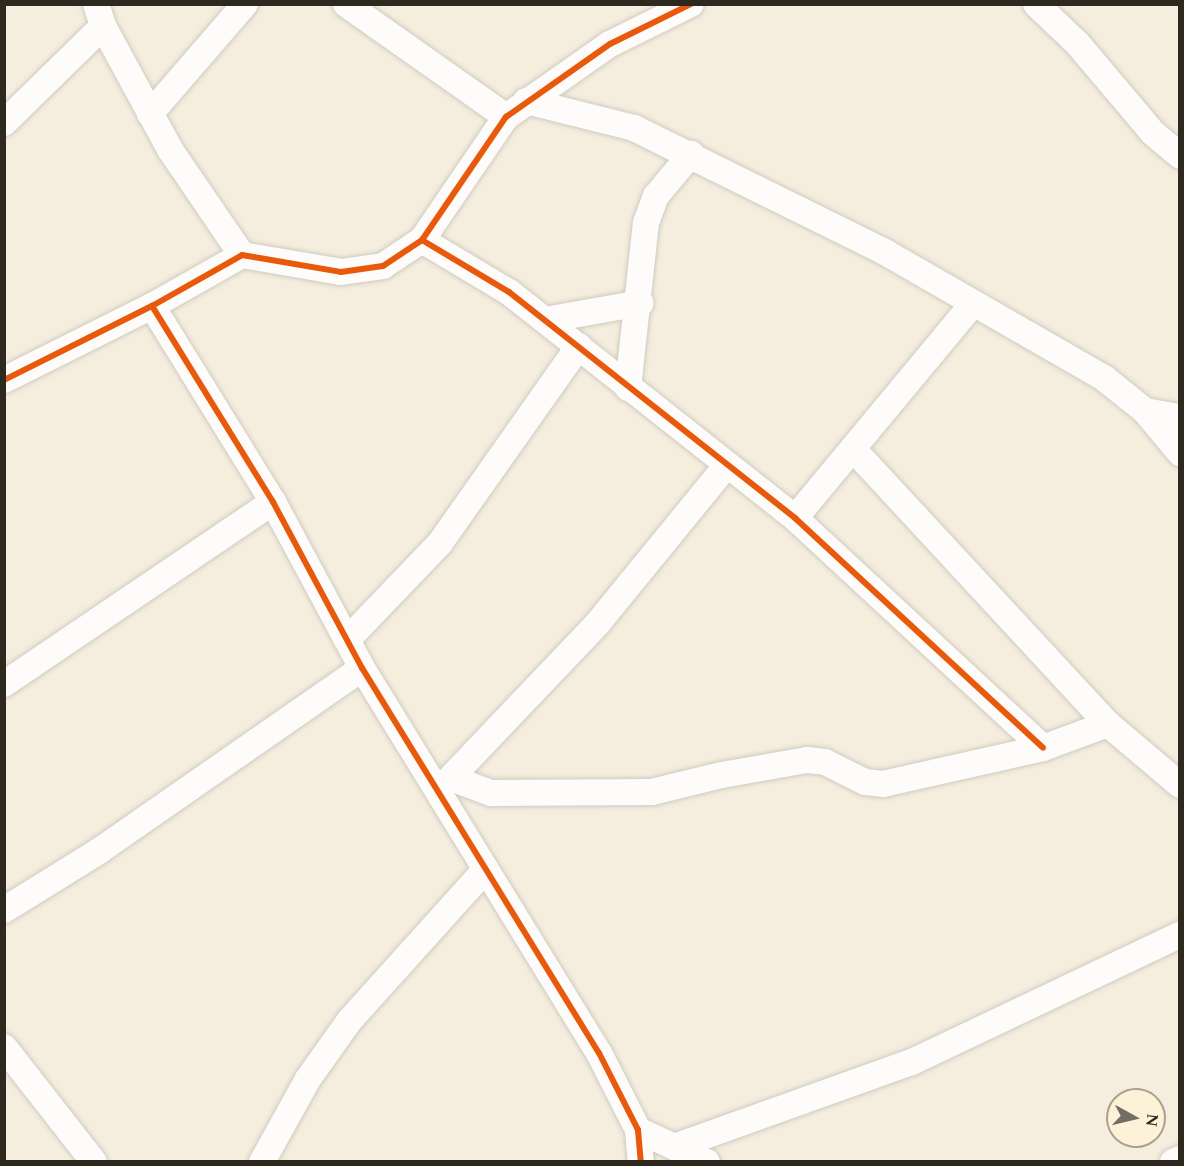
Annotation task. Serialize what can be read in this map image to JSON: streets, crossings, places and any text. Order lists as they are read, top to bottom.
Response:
{
  "north": "right"
}
